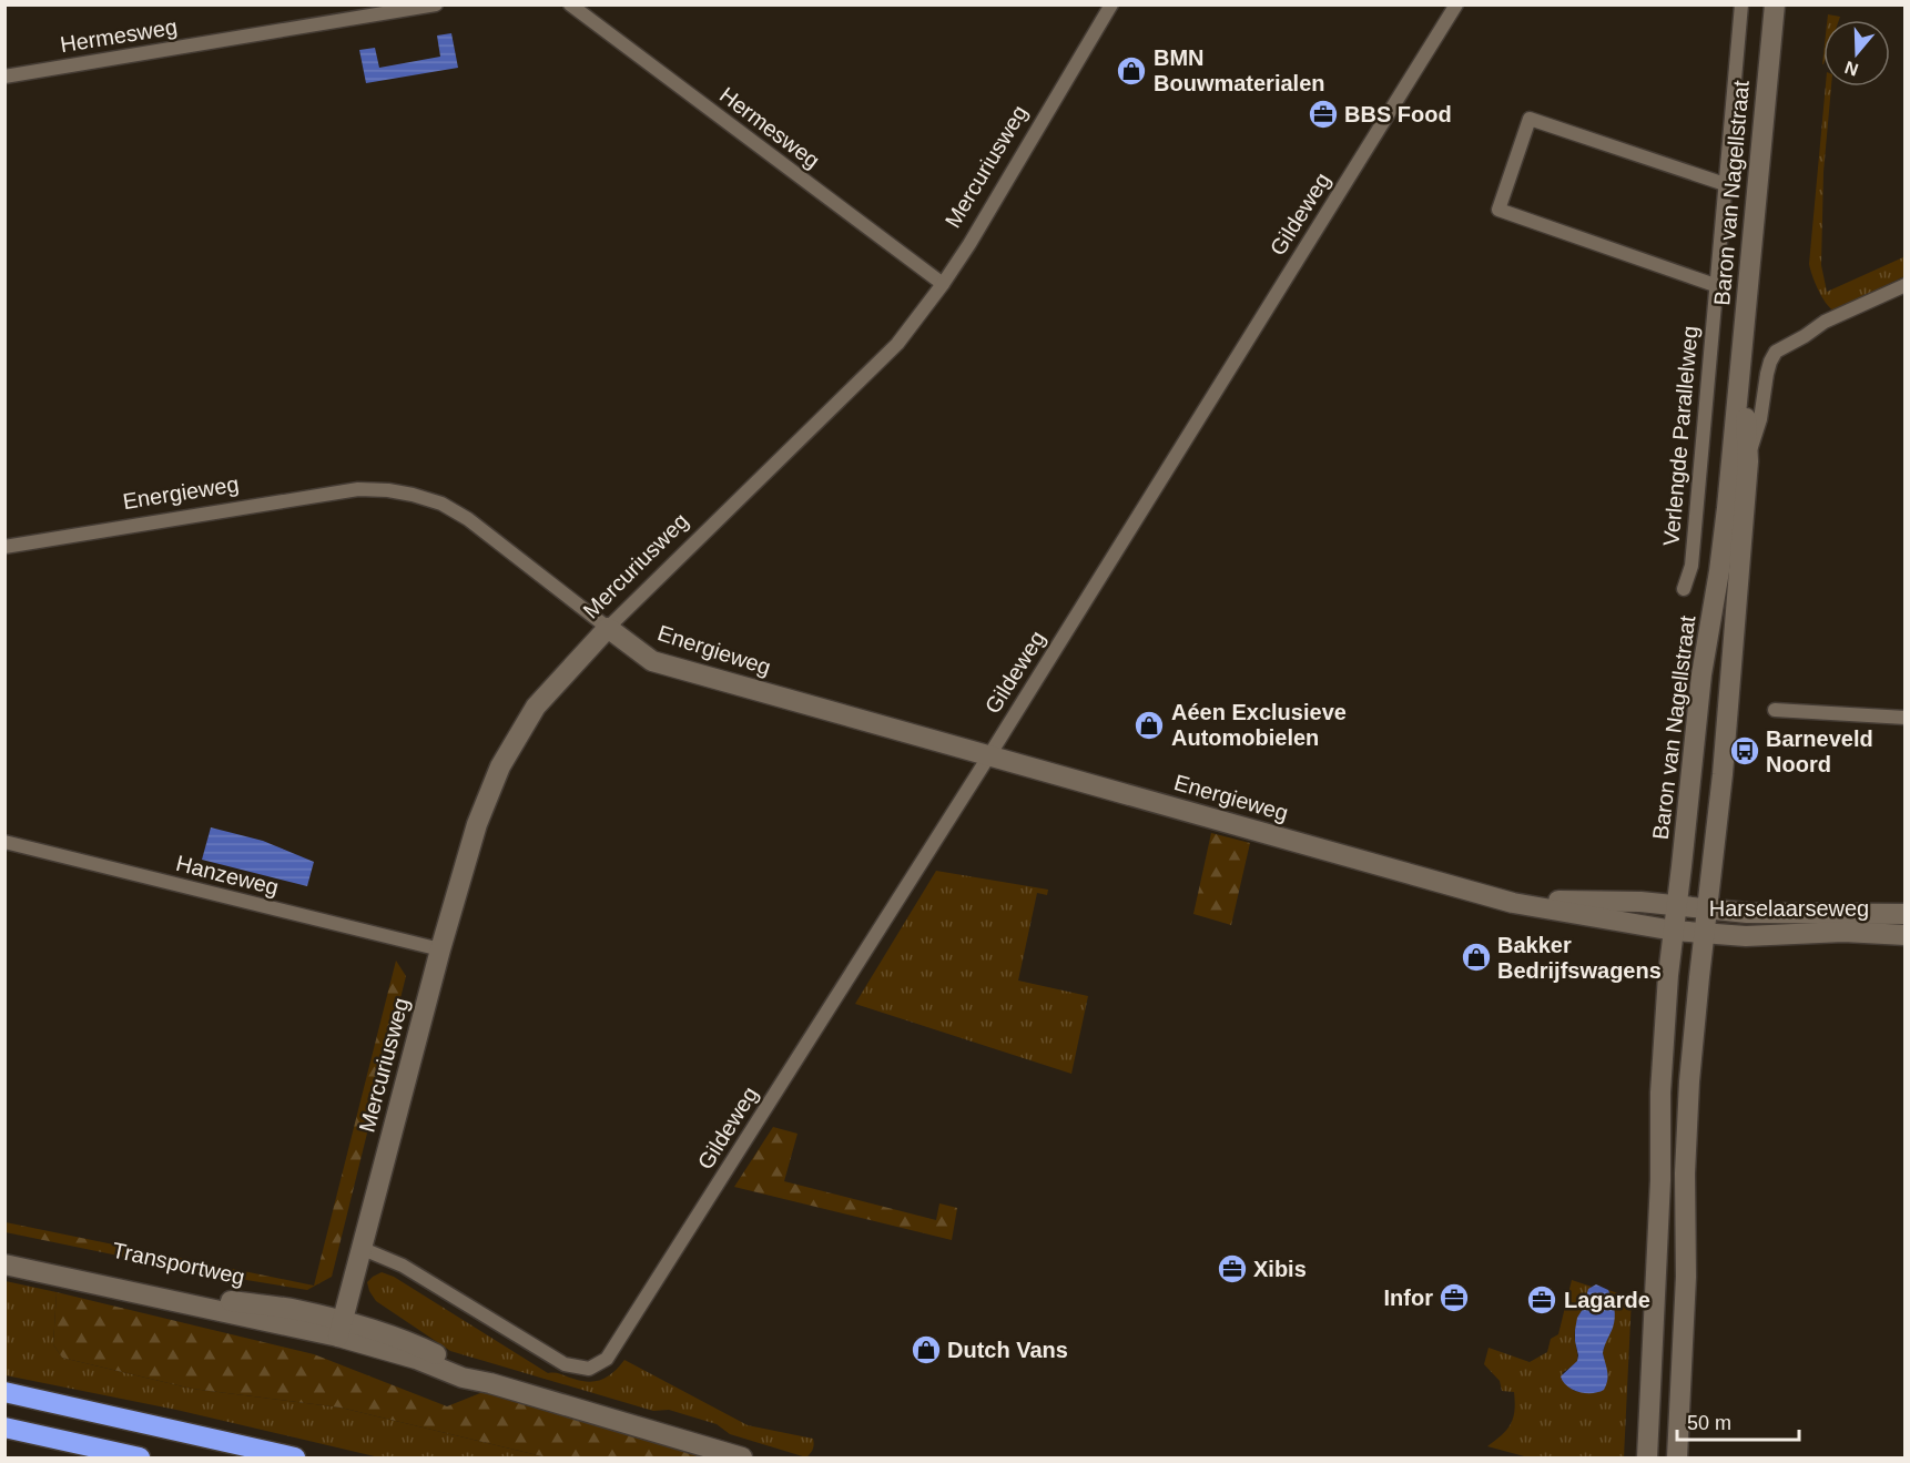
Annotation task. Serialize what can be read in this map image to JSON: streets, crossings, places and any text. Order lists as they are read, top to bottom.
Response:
{
  "streets": {
    "street": [
      "Hermesweg",
      "Mercuriusweg",
      "Baron van Nagellstraat",
      "Gildeweg",
      "Verlengde Parallelweg",
      "Energieweg",
      "Hanzeweg",
      "Harselaarseweg",
      "Transportweg"
    ]
  },
  "crossings": [
    ["Hermesweg", "Mercuriusweg"],
    ["Mercuriusweg", "Gildeweg"],
    ["Mercuriusweg", "Energieweg"],
    ["Mercuriusweg", "Hanzeweg"],
    ["Mercuriusweg", "Transportweg"],
    ["Baron van Nagellstraat", "Energieweg"],
    ["Baron van Nagellstraat", "Harselaarseweg"],
    ["Gildeweg", "Energieweg"],
    ["Energieweg", "Harselaarseweg"]
  ],
  "places": {
    "shop": [
      "BMN Bouwmaterialen",
      "Aéen Exclusieve Automobielen",
      "Bakker Bedrijfswagens",
      "Dutch Vans"
    ],
    "office": [
      "BBS Food",
      "Xibis",
      "Infor",
      "Lagarde"
    ],
    "bus stop": ["Barneveld Noord"]
  },
  "scale_bar": "50 m",
  "north": "bottom"
}
